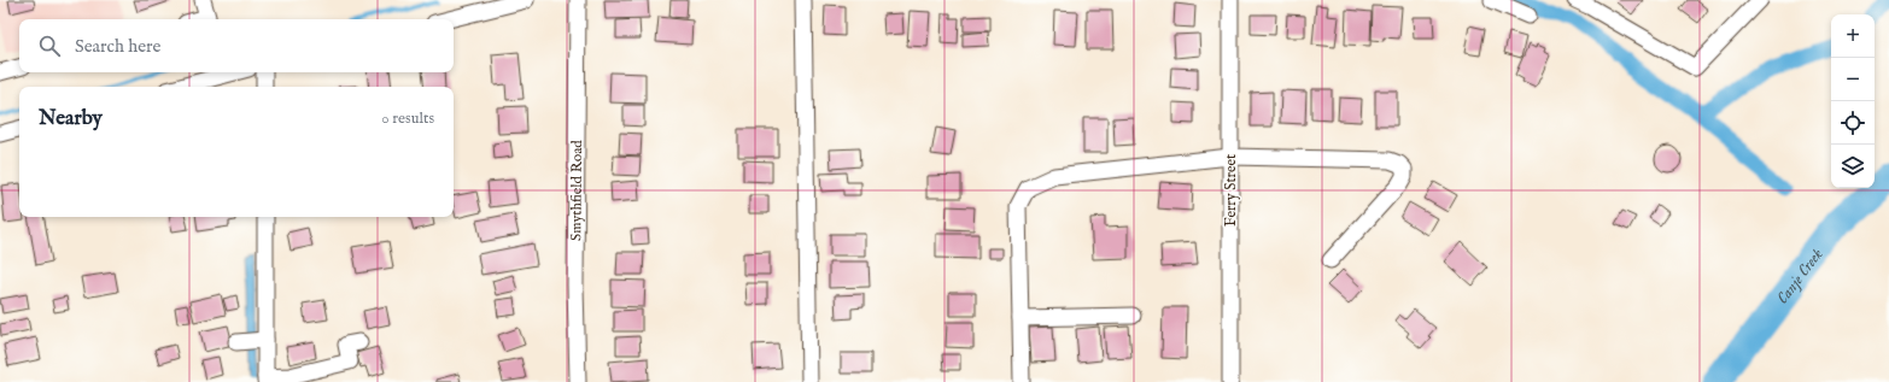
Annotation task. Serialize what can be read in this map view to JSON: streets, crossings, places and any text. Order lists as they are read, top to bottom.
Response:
{
  "streets": {
    "street": ["Ferry Street", "Smythfield Road"]
  },
  "water": ["Canje Creek"],
  "page": {
    "map_buttons": ["+", "−"],
    "search": "Search here",
    "heading": ["Nearby", "0 results"]
  }
}
